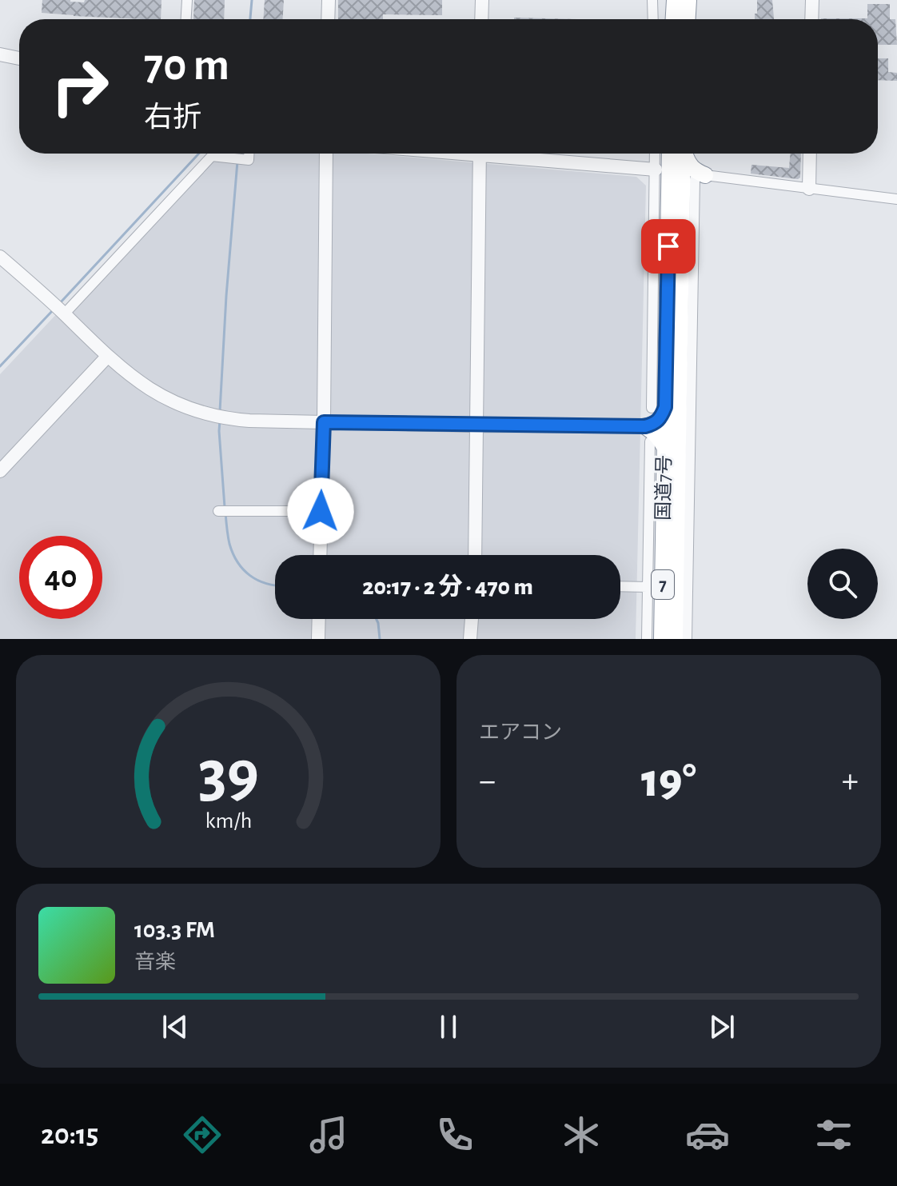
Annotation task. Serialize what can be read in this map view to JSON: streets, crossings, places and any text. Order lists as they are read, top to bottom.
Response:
{
  "streets": {
    "highway": ["国道7号", "7"]
  },
  "page": {
    "turn": ["70 m", "右折"],
    "limit": "40",
    "trip": "20:17 · 2 分 · 470 m",
    "tile": "エアコン",
    "heat": ["−", "19°", "+"],
    "song": ["103.3 FM", "音楽"],
    "tabs": "20:15",
    "gauge": ["39", "km/h"]
  }
}
